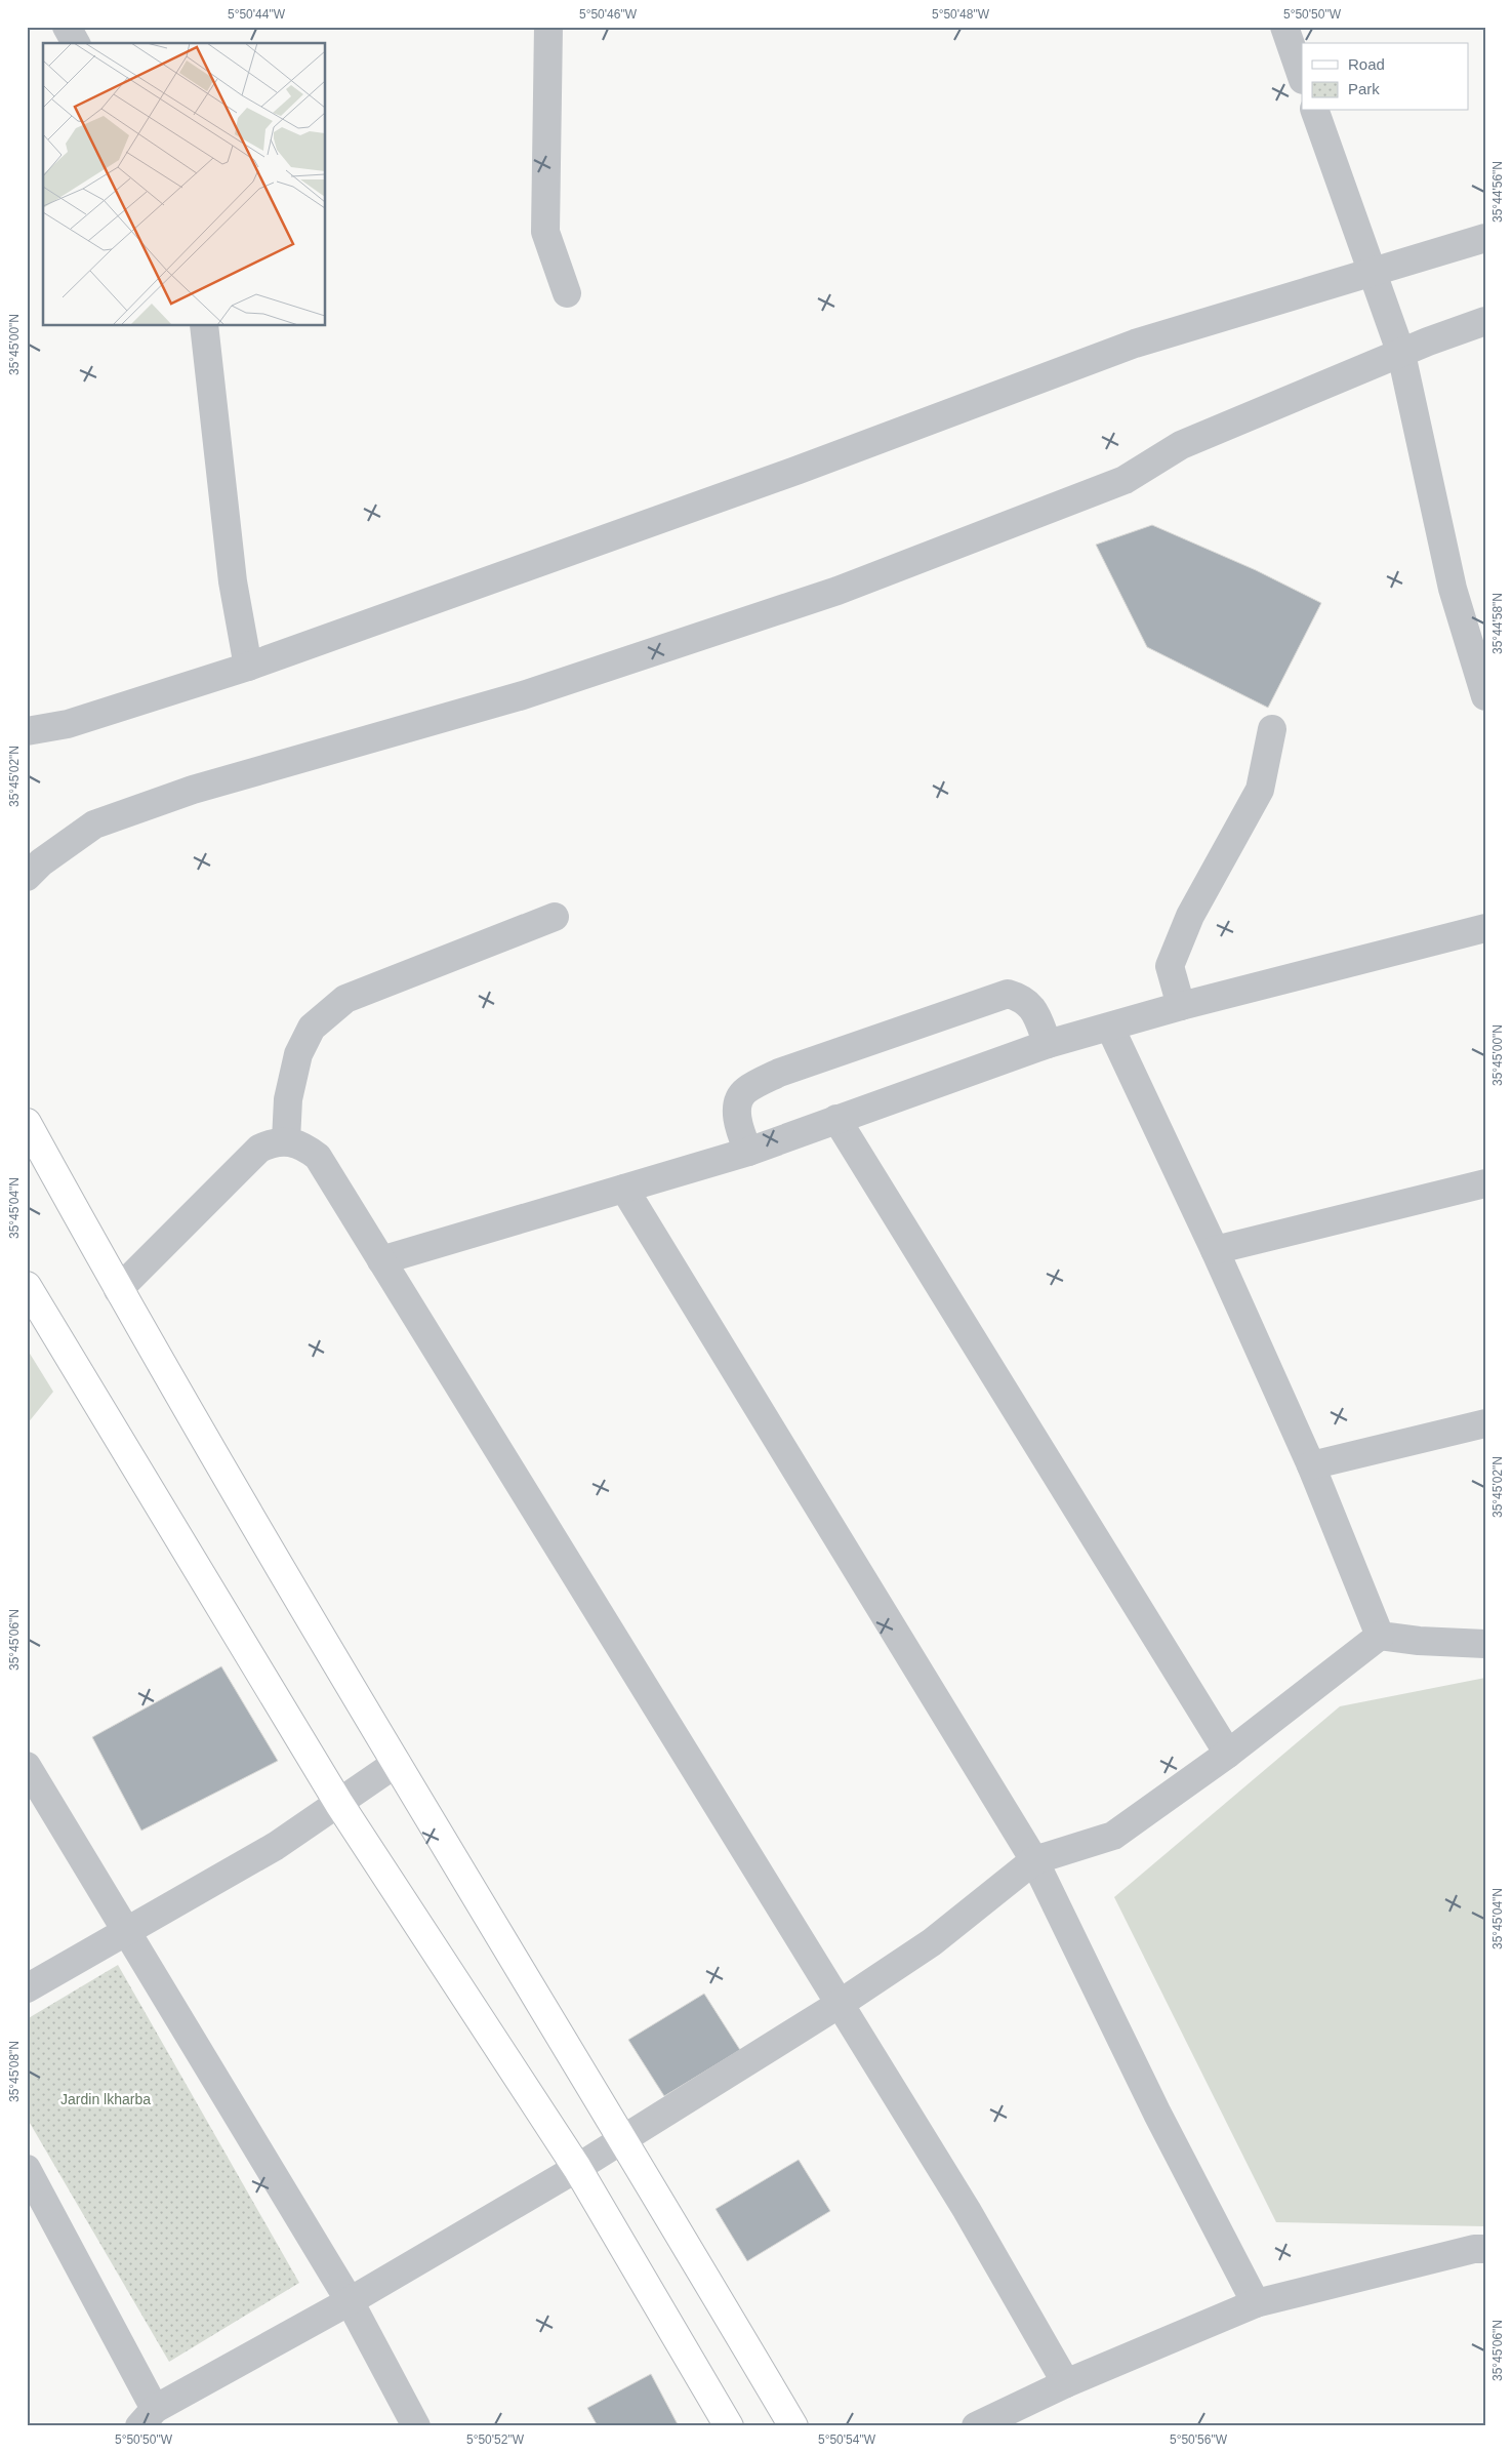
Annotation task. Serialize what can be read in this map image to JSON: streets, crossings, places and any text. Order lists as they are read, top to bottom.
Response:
{
  "parks": ["Jardin lkharba"],
  "legend": ["Road", "Park"],
  "coordinates": [
    "5°50'44\"W",
    "5°50'46\"W",
    "5°50'48\"W",
    "5°50'50\"W",
    "35°44'56\"N",
    "35°45'00\"N",
    "35°44'58\"N",
    "35°45'02\"N",
    "35°45'04\"N",
    "35°45'06\"N",
    "35°45'08\"N",
    "5°50'52\"W",
    "5°50'54\"W",
    "5°50'56\"W"
  ]
}
